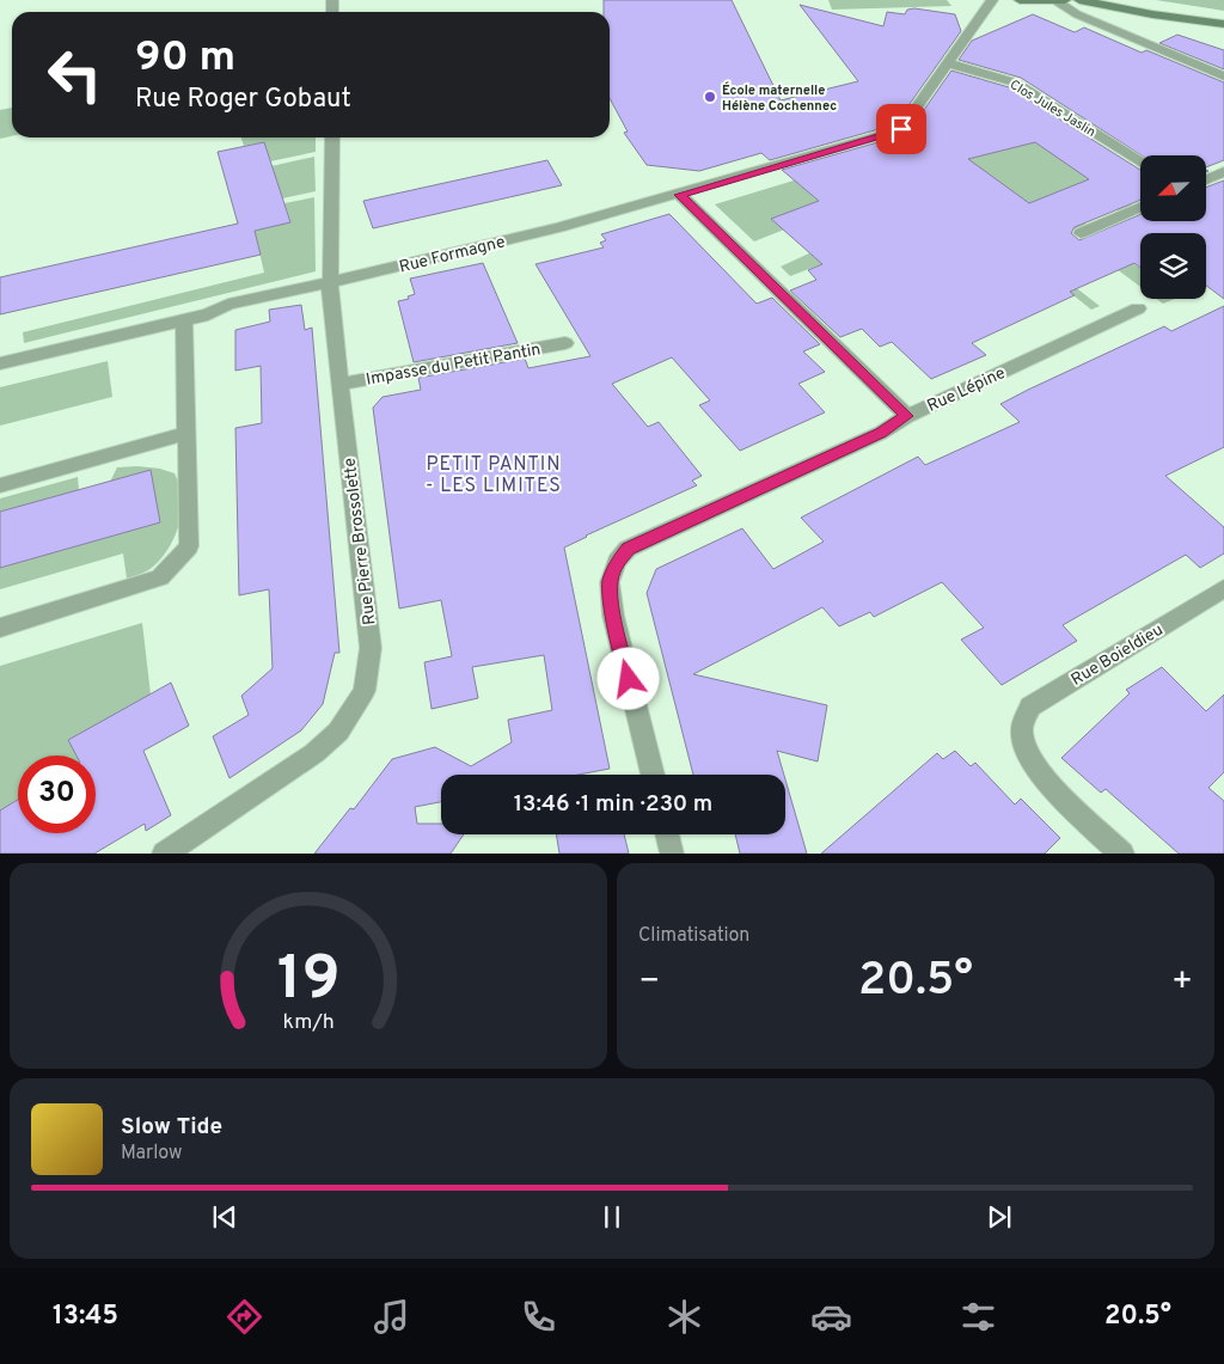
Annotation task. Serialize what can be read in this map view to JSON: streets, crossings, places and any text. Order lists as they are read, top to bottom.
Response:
{
  "streets": {
    "street": [
      "Clos Jules Jaslin",
      "Rue Formagne",
      "Impasse du Petit Pantin",
      "Rue Lépine",
      "Rue Pierre Brossolette",
      "Rue Boieldieu"
    ]
  },
  "crossings": [
    ["Clos Jules Jaslin", "Rue Formagne"],
    ["Rue Formagne", "Rue Pierre Brossolette"],
    ["Impasse du Petit Pantin", "Rue Pierre Brossolette"]
  ],
  "districts": ["PETIT PANTIN - LES LIMITES"],
  "places": ["École maternelle Hélène Cochennec"],
  "north": "bottom left",
  "page": {
    "turn": ["90 m", "Rue Roger Gobaut"],
    "limit": "30",
    "trip": "13:46 · 1 min · 230 m",
    "tile": "Climatisation",
    "heat": ["−", "20.5°", "+"],
    "song": ["Slow Tide", "Marlow"],
    "tabs": ["13:45", "20.5°"],
    "gauge": ["19", "km/h"]
  }
}
